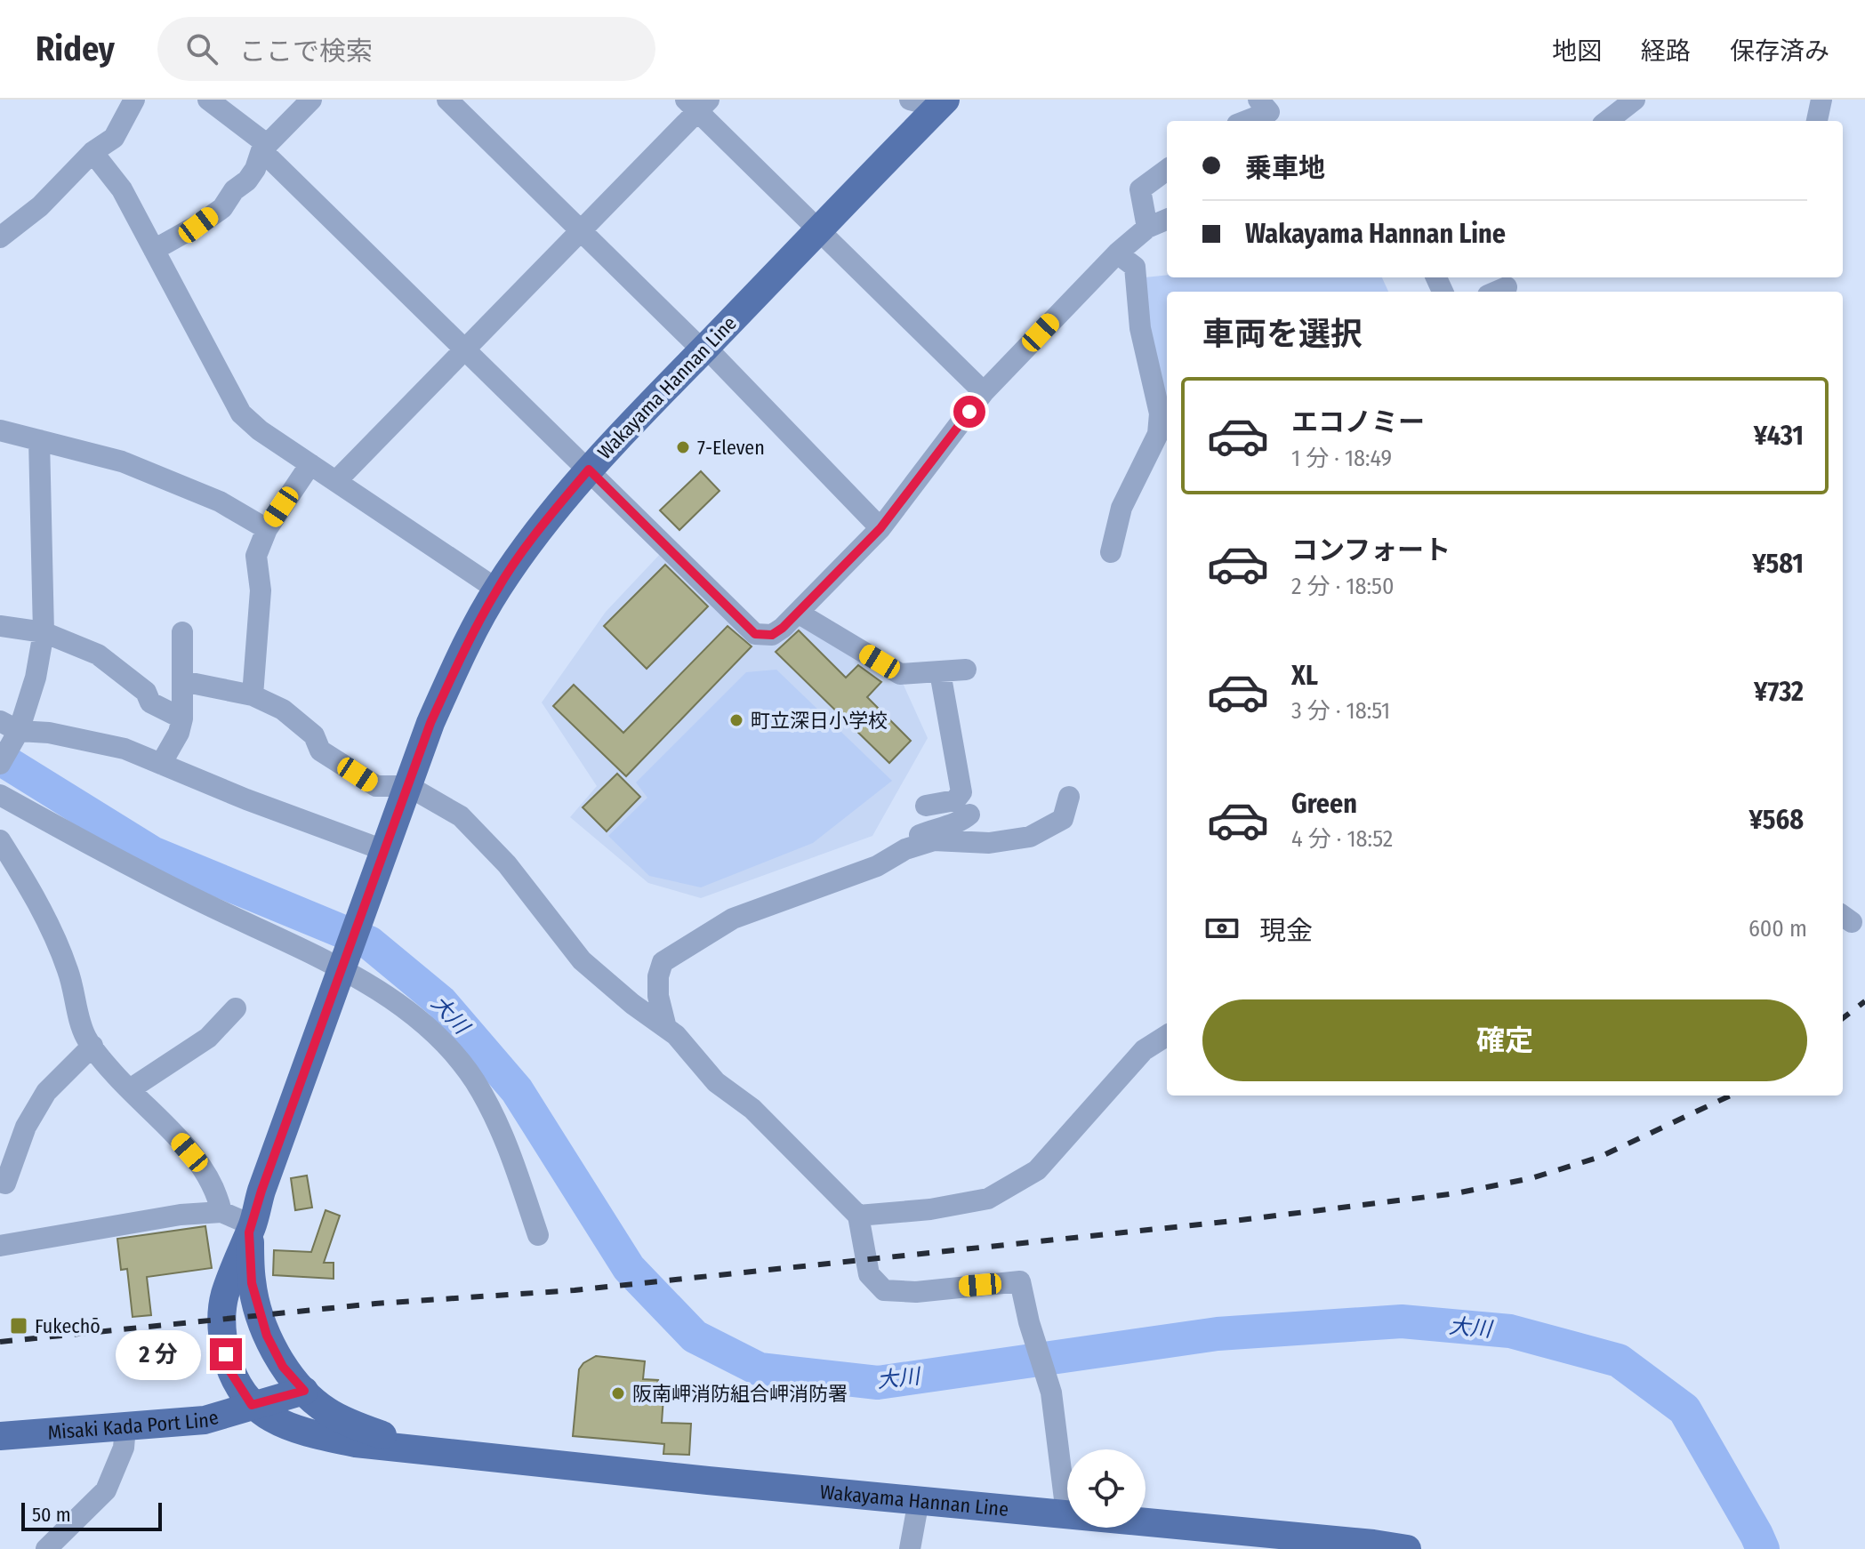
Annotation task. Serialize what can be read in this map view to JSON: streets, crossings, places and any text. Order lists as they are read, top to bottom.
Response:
{
  "streets": {
    "main road": ["Wakayama Hannan Line", "Misaki Kada Port Line"]
  },
  "crossings": [
    ["Wakayama Hannan Line", "Misaki Kada Port Line"]
  ],
  "water": ["大川"],
  "places": {
    "other": ["7-Eleven", "町立深日小学校", "阪南岬消防組合岬消防署"],
    "transit": ["Fukechō"]
  },
  "scale_bar": "50 m",
  "page": {
    "header": "Ridey",
    "search": "ここで検索",
    "nav": ["地図", "経路", "保存済み"],
    "banner": ["乗車地", "Wakayama Hannan Line"],
    "heading": "車両を選択",
    "list": [
      {
        "name": "エコノミー",
        "note": "1 分 · 18:49",
        "value": "¥431"
      },
      {
        "name": "コンフォート",
        "note": "2 分 · 18:50",
        "value": "¥581"
      },
      {
        "name": "XL",
        "note": "3 分 · 18:51",
        "value": "¥732"
      },
      {
        "name": "Green",
        "note": "4 分 · 18:52",
        "value": "¥568"
      }
    ],
    "pay": ["現金", "600 m"],
    "buttons": "確定",
    "bubble": "2 分",
    "scale": "50 m"
  }
}
